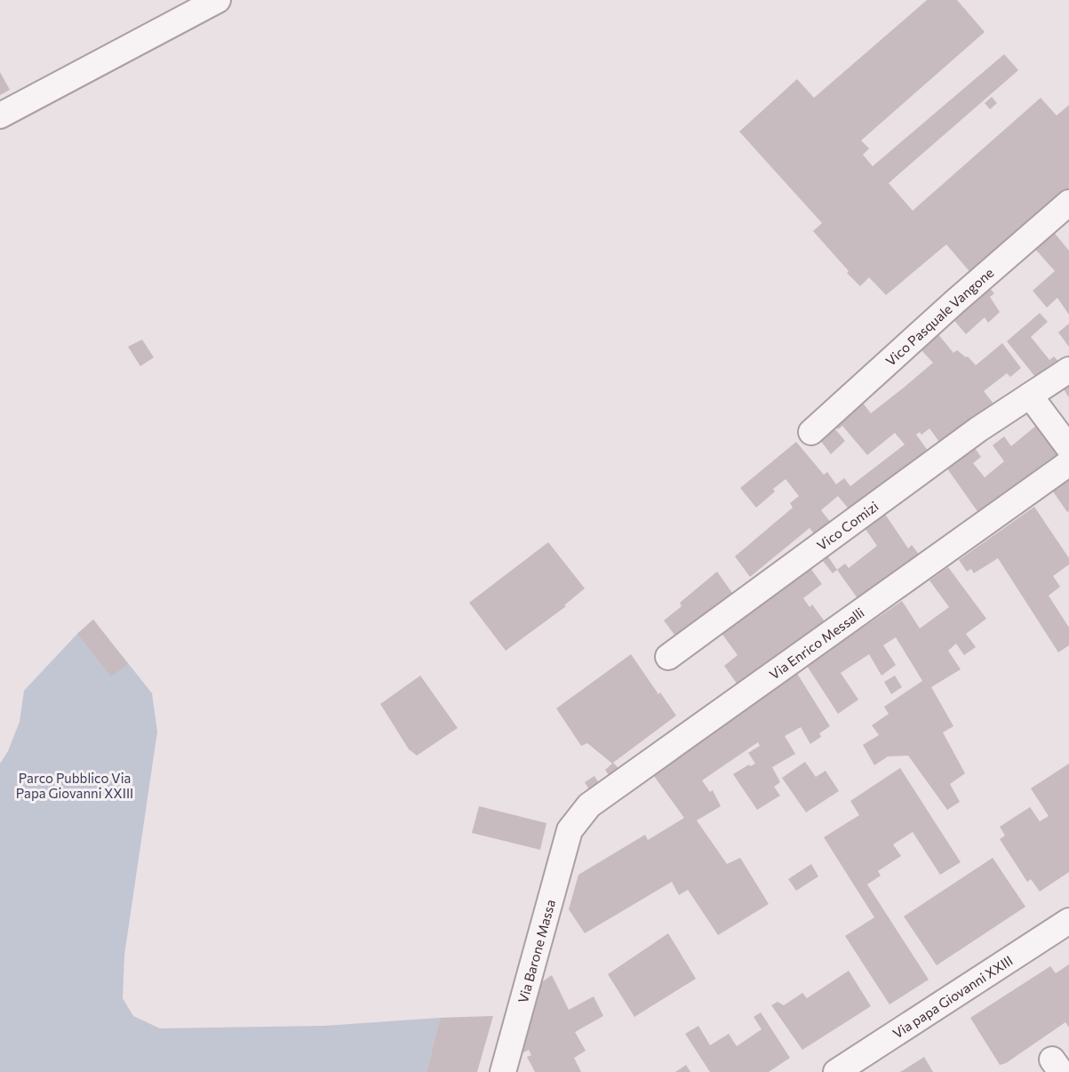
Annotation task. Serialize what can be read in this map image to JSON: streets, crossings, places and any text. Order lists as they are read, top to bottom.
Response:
{
  "streets": {
    "street": [
      "Vico Pasquale Vangone",
      "Vico Comizi",
      "Via Enrico Messalli",
      "Via Barone Massa",
      "Via papa Giovanni XXIII"
    ]
  },
  "crossings": [
    ["Via Enrico Messalli", "Via Barone Massa"]
  ],
  "parks": ["Parco Pubblico Via Papa Giovanni XXIII"]
}
